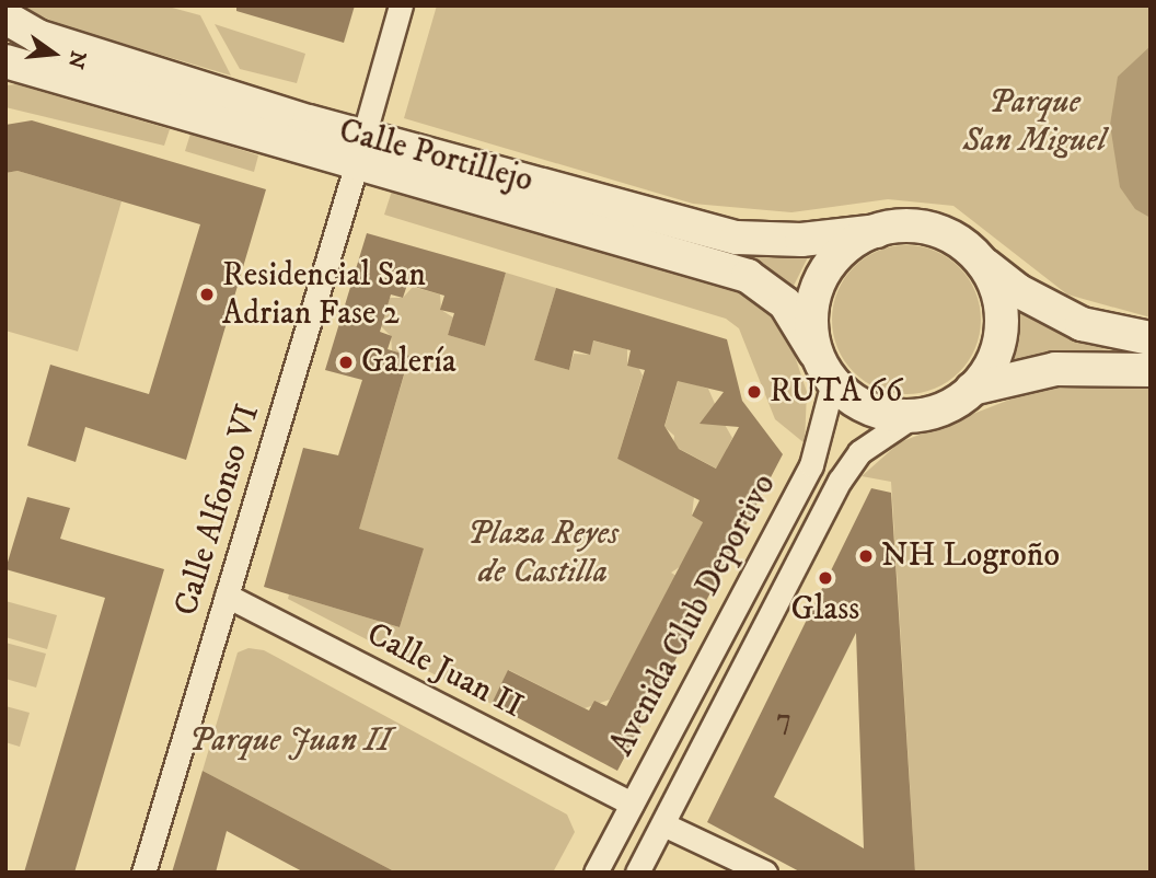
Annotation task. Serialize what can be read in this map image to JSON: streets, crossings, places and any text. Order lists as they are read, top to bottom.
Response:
{
  "streets": {
    "main road": ["Calle Portillejo"],
    "street": ["Calle Alfonso VI", "Avenida Club Deportivo", "Calle Juan II"]
  },
  "crossings": [
    ["Calle Portillejo", "Calle Alfonso VI"],
    ["Calle Portillejo", "Avenida Club Deportivo"],
    ["Calle Alfonso VI", "Calle Juan II"],
    ["Avenida Club Deportivo", "Calle Juan II"]
  ],
  "parks": ["Parque San Miguel", "Plaza Reyes de Castilla", "Parque Juan II"],
  "places": [
    "Residencial San Adrian Fase 2",
    "Galería",
    "RUTA 66",
    "NH Logroño",
    "Glass"
  ],
  "house_numbers": ["7"],
  "north": "right"
}
